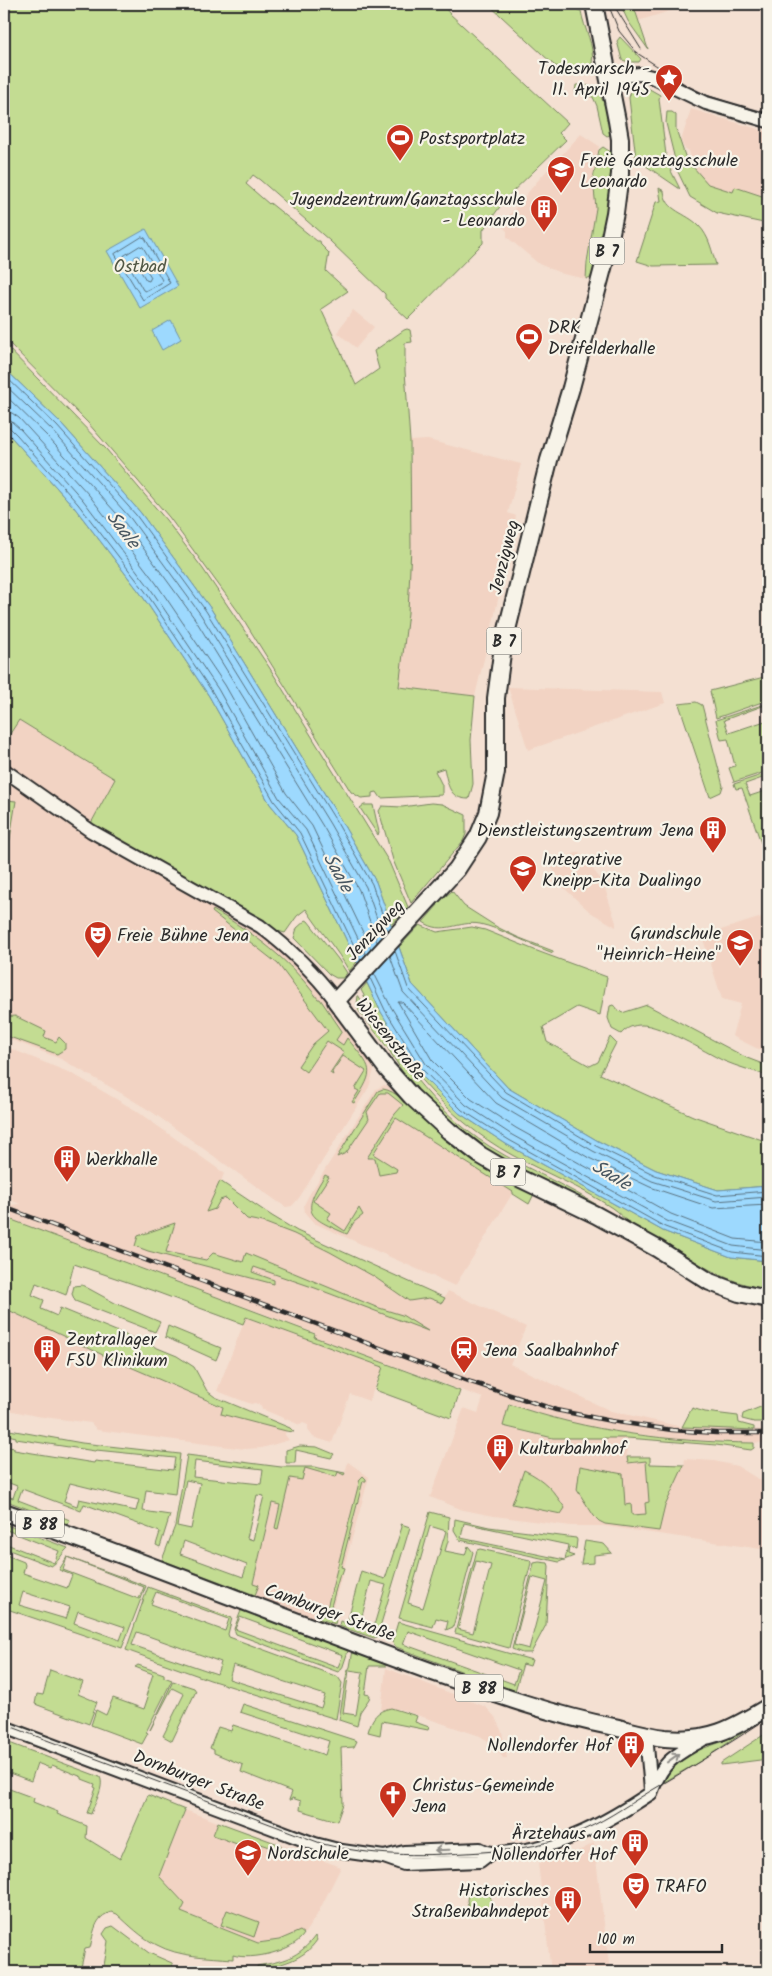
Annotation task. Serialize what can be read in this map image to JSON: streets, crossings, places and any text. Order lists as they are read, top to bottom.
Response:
{
  "streets": {
    "main road": [
      "B 7",
      "Jenzigweg",
      "Wiesenstraße",
      "B 88",
      "Camburger Straße"
    ],
    "street": ["Dornburger Straße"]
  },
  "crossings": [
    ["B 7", "Jenzigweg"],
    ["Jenzigweg", "Wiesenstraße"],
    ["B 88", "Camburger Straße"]
  ],
  "water": ["Saale"],
  "parks": ["Ostbad"],
  "places": {
    "place": ["Todesmarsch - 11. April 1945"],
    "sports": ["Postsportplatz", "DRK Dreifelderhalle"],
    "school or university": [
      "Freie Ganztagsschule Leonardo",
      "Integrative Kneipp-Kita Dualingo",
      "Grundschule \"Heinrich-Heine\"",
      "Nordschule"
    ],
    "building": [
      "Jugendzentrum/Ganztagsschule - Leonardo",
      "Dienstleistungszentrum Jena",
      "Werkhalle",
      "Zentrallager FSU Klinikum",
      "Kulturbahnhof",
      "Nollendorfer Hof",
      "Ärztehaus am Nollendorfer Hof",
      "Historisches Straßenbahndepot"
    ],
    "theatre": ["Freie Bühne Jena", "TRAFO"],
    "station": ["Jena Saalbahnhof"],
    "church": ["Christus-Gemeinde Jena"]
  },
  "scale_bar": "100 m"
}
